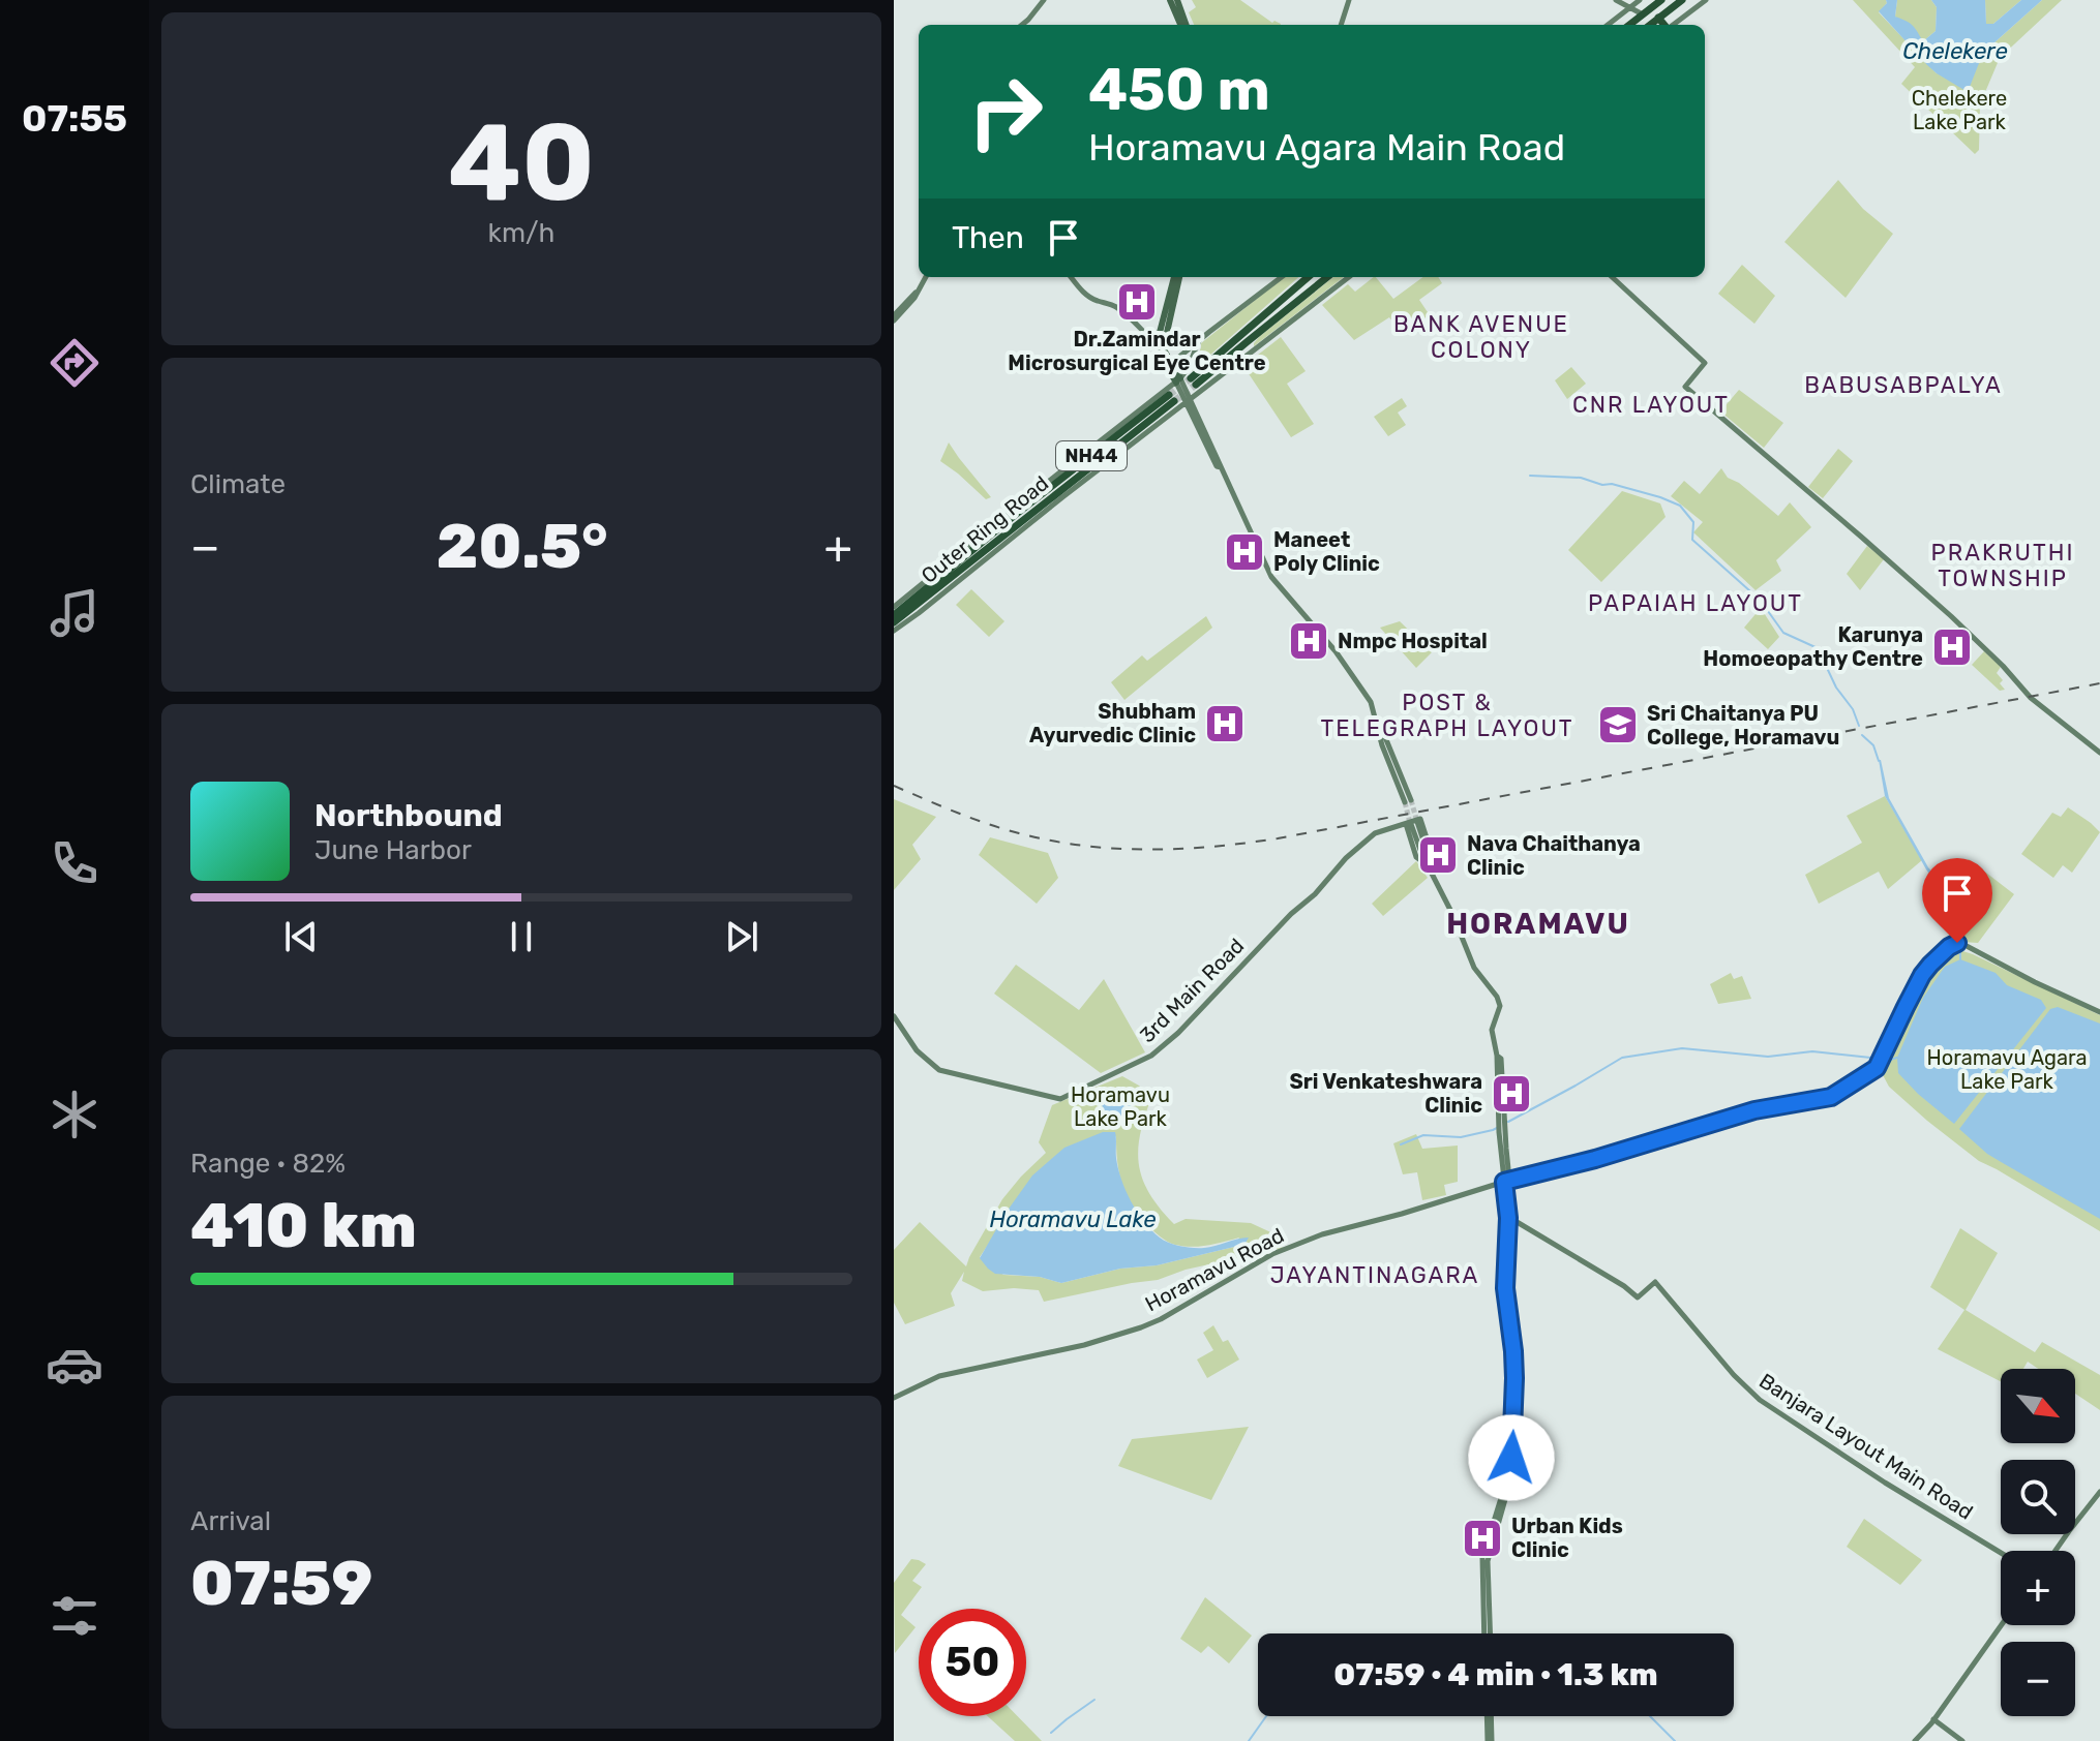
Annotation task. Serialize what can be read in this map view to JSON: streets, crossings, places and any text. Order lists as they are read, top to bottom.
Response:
{
  "streets": {
    "highway": ["NH44", "Outer Ring Road"],
    "street": ["3rd Main Road", "Horamavu Road", "Banjara Layout Main Road"]
  },
  "districts": [
    "BANK AVENUE COLONY",
    "BABUSABPALYA",
    "CNR LAYOUT",
    "PRAKRUTHI TOWNSHIP",
    "PAPAIAH LAYOUT",
    "POST & TELEGRAPH LAYOUT",
    "HORAMAVU",
    "JAYANTINAGARA"
  ],
  "water": ["Chelekere", "Horamavu Lake"],
  "parks": ["Chelekere Lake Park", "Horamavu Agara Lake Park", "Horamavu Lake Park"],
  "places": {
    "hospital": [
      "Dr.Zamindar Microsurgical Eye Centre",
      "Maneet Poly Clinic",
      "Nmpc Hospital",
      "Karunya Homoeopathy Centre",
      "Shubham Ayurvedic Clinic",
      "Nava Chaithanya Clinic",
      "Sri Venkateshwara Clinic",
      "Urban Kids Clinic"
    ],
    "school or university": ["Sri Chaitanya PU College, Horamavu"]
  },
  "north": "bottom right",
  "page": {
    "tabs": "07:55",
    "tile": [
      ["40", "km/h"],
      "Climate",
      ["Range · 82%", "410 km"],
      ["Arrival", "07:59"]
    ],
    "turn": ["450 m", "Horamavu Agara Main Road"],
    "then": "Then",
    "heat": ["−", "20.5°", "+"],
    "song": ["Northbound", "June Harbor"],
    "map_buttons": ["+", "−"],
    "limit": "50",
    "trip": "07:59 · 4 min · 1.3 km"
  }
}
